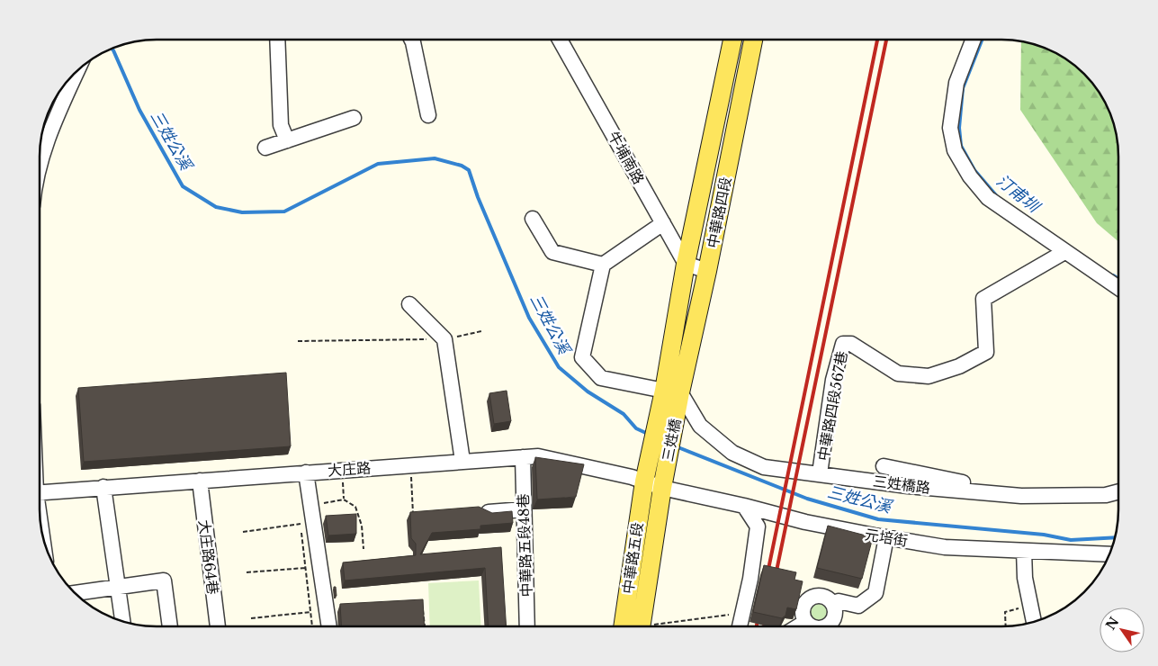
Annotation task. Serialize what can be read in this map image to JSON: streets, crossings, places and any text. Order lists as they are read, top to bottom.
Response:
{
  "streets": {
    "main road": ["中華路四段", "三姓橋", "中華路五段"],
    "street": [
      "牛埔南路",
      "中華路四段567巷",
      "大庄路",
      "三姓橋路",
      "元培街",
      "中華路五段48巷",
      "大庄路64巷"
    ]
  },
  "crossings": [
    ["牛埔南路", "中華路四段"],
    ["中華路四段", "三姓橋"],
    ["中華路四段", "三姓橋路"],
    ["中華路四段567巷", "三姓橋路"],
    ["三姓橋", "大庄路"],
    ["三姓橋", "三姓橋路"],
    ["三姓橋", "元培街"],
    ["三姓橋", "中華路五段"],
    ["大庄路", "元培街"],
    ["大庄路", "中華路五段48巷"],
    ["大庄路", "大庄路64巷"],
    ["大庄路", "中華路五段"],
    ["元培街", "中華路五段"]
  ],
  "water": ["三姓公溪", "汀甫圳"],
  "north": "top left"
}
